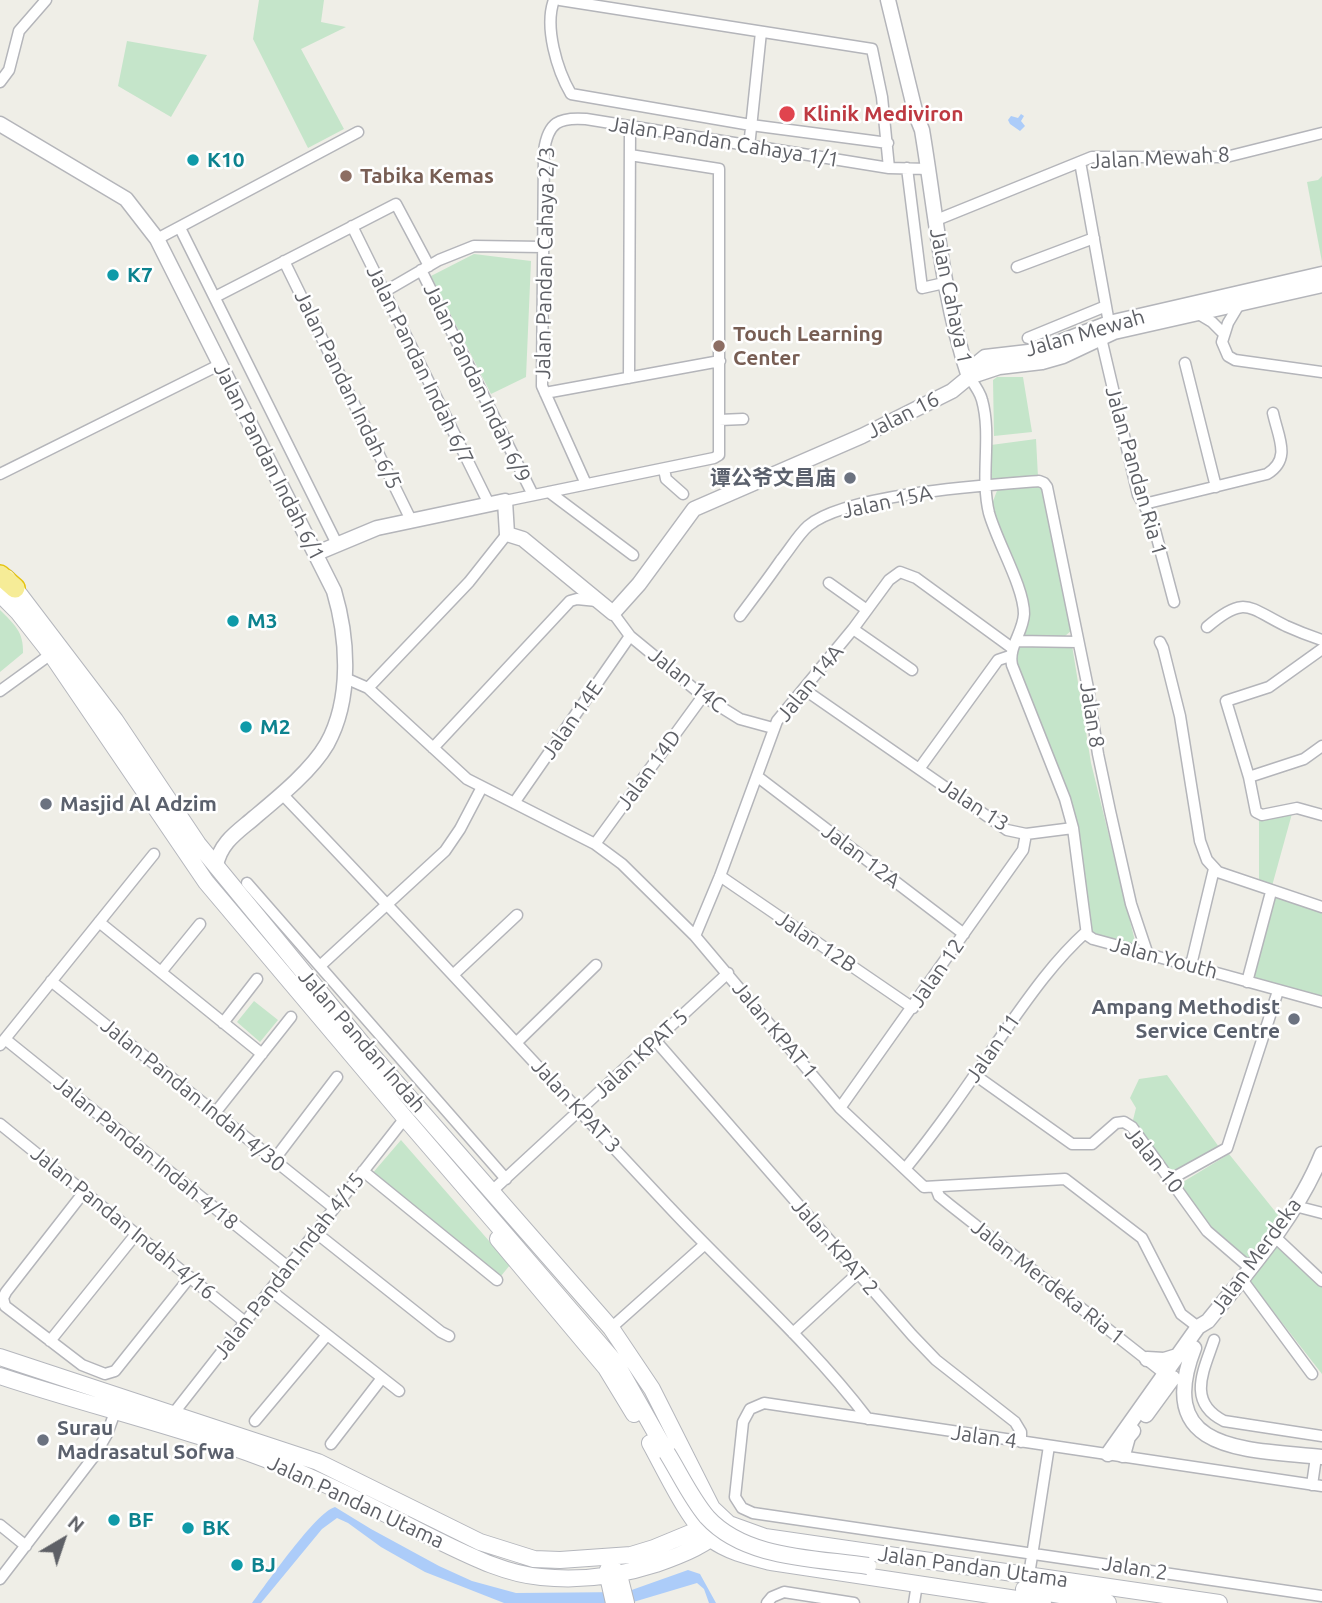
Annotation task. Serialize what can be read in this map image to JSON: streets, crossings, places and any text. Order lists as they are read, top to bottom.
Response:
{
  "streets": {
    "main road": ["Jalan Pandan Indah", "Jalan Pandan Utama"],
    "street": [
      "Jalan Pandan Cahaya 1/1",
      "Jalan Mewah 8",
      "Jalan Pandan Cahaya 2/3",
      "Jalan Cahaya 1",
      "Jalan Mewah",
      "Jalan Pandan Indah 6/7",
      "Jalan Pandan Indah 6/9",
      "Jalan Pandan Indah 6/5",
      "Jalan 16",
      "Jalan Pandan Indah 6/1",
      "Jalan Pandan Ria 1",
      "Jalan 15A",
      "Jalan 14C",
      "Jalan 14A",
      "Jalan 8",
      "Jalan 14E",
      "Jalan 14D",
      "Jalan 13",
      "Jalan 12A",
      "Jalan 12B",
      "Jalan Youth",
      "Jalan 12",
      "Jalan KPAT 1",
      "Jalan 11",
      "Jalan KPAT 5",
      "Jalan Pandan Indah 4/30",
      "Jalan KPAT 3",
      "Jalan Pandan Indah 4/18",
      "Jalan 10",
      "Jalan Pandan Indah 4/16",
      "Jalan KPAT 2",
      "Jalan Merdeka",
      "Jalan Pandan Indah 4/15",
      "Jalan Merdeka Ria 1",
      "Jalan 4",
      "Jalan 2"
    ]
  },
  "crossings": [
    ["Jalan Pandan Cahaya 1/1", "Jalan Pandan Cahaya 2/3"],
    ["Jalan Pandan Cahaya 1/1", "Jalan Cahaya 1"],
    ["Jalan Mewah 8", "Jalan Cahaya 1"],
    ["Jalan Cahaya 1", "Jalan Mewah"],
    ["Jalan Cahaya 1", "Jalan 16"],
    ["Jalan Mewah", "Jalan 16"],
    ["Jalan Mewah", "Jalan Pandan Ria 1"],
    ["Jalan 16", "Jalan 14C"],
    ["Jalan Pandan Indah 6/1", "Jalan KPAT 1"],
    ["Jalan Pandan Indah 6/1", "Jalan KPAT 3"],
    ["Jalan 15A", "Jalan 8"],
    ["Jalan 14C", "Jalan 14A"],
    ["Jalan 14C", "Jalan 14E"],
    ["Jalan 14C", "Jalan 14D"],
    ["Jalan 14A", "Jalan 13"],
    ["Jalan 14A", "Jalan 12A"],
    ["Jalan 14A", "Jalan 12B"],
    ["Jalan 14A", "Jalan KPAT 1"],
    ["Jalan 8", "Jalan Youth"],
    ["Jalan 14E", "Jalan KPAT 1"],
    ["Jalan 14D", "Jalan KPAT 1"],
    ["Jalan 13", "Jalan 12"],
    ["Jalan 12A", "Jalan 12"],
    ["Jalan 12B", "Jalan 12"],
    ["Jalan Youth", "Jalan 11"],
    ["Jalan 12", "Jalan KPAT 1"],
    ["Jalan KPAT 1", "Jalan 11"],
    ["Jalan KPAT 1", "Jalan KPAT 5"],
    ["Jalan KPAT 1", "Jalan Merdeka Ria 1"],
    ["Jalan Pandan Indah", "Jalan KPAT 5"],
    ["Jalan Pandan Indah", "Jalan Pandan Indah 4/15"],
    ["Jalan Pandan Indah", "Jalan Pandan Utama"],
    ["Jalan 11", "Jalan 10"],
    ["Jalan KPAT 5", "Jalan KPAT 3"],
    ["Jalan KPAT 5", "Jalan KPAT 2"],
    ["Jalan Pandan Indah 4/30", "Jalan Pandan Indah 4/15"],
    ["Jalan KPAT 3", "Jalan 4"],
    ["Jalan Pandan Indah 4/18", "Jalan Pandan Indah 4/15"],
    ["Jalan 10", "Jalan Merdeka"],
    ["Jalan Pandan Indah 4/16", "Jalan Pandan Indah 4/15"],
    ["Jalan KPAT 2", "Jalan 4"],
    ["Jalan Merdeka", "Jalan Merdeka Ria 1"],
    ["Jalan Merdeka", "Jalan 4"],
    ["Jalan Pandan Indah 4/15", "Jalan Pandan Utama"],
    ["Jalan 4", "Jalan 2"]
  ],
  "places": [
    "Klinik Mediviron",
    "K10",
    "Tabika Kemas",
    "K7",
    "Touch Learning Center",
    "谭公爷文昌庙",
    "M3",
    "M2",
    "Masjid Al Adzim",
    "Ampang Methodist Service Centre",
    "Surau Madrasatul Sofwa",
    "BF",
    "BK",
    "BJ"
  ],
  "north": "top right"
}
